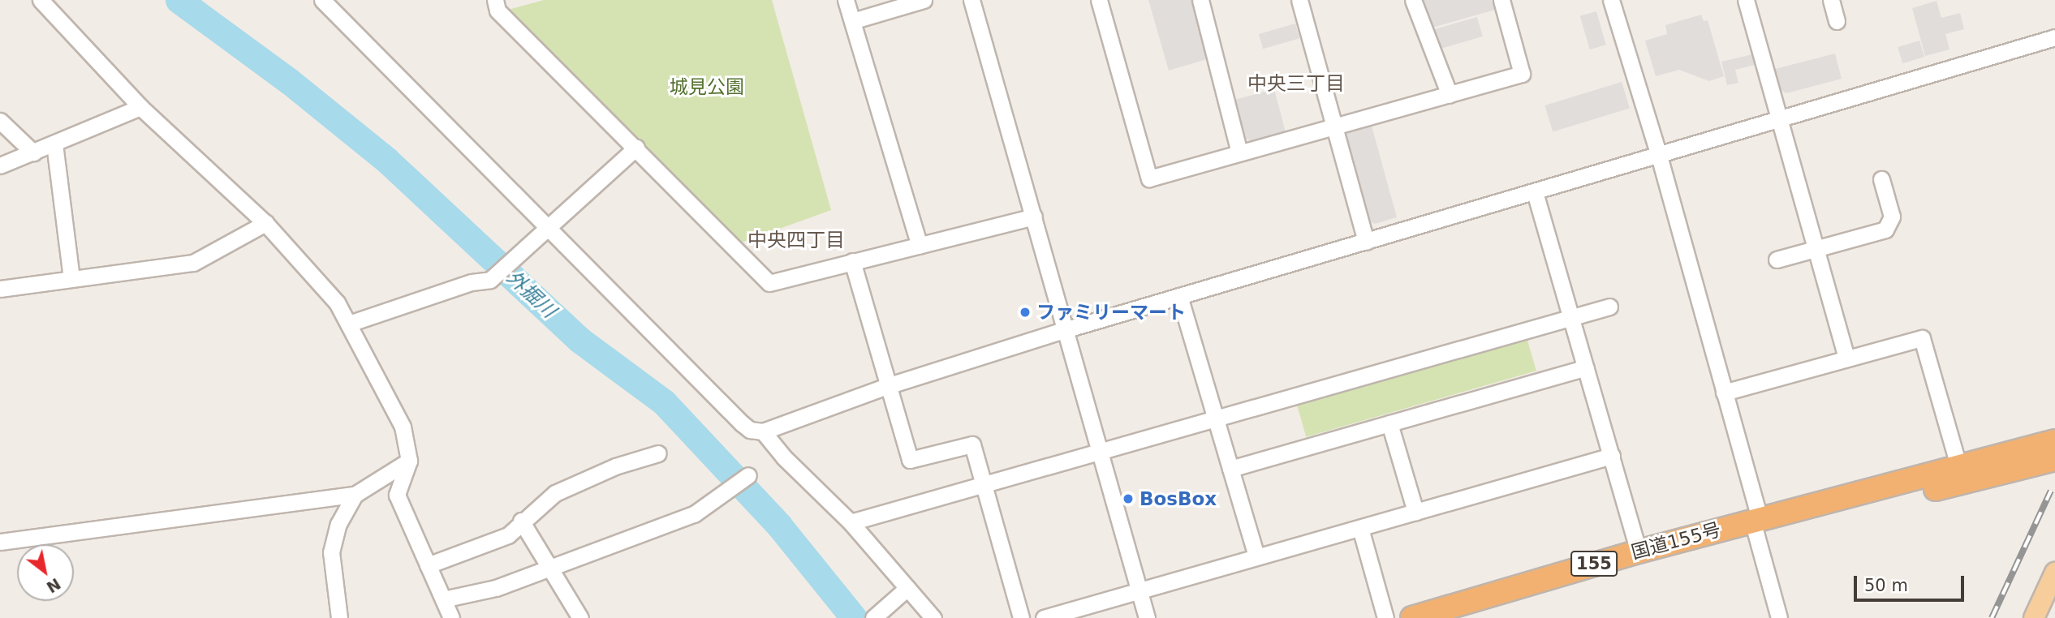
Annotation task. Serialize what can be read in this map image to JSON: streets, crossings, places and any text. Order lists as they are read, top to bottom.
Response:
{
  "streets": {
    "highway": ["国道155号", "155"]
  },
  "districts": ["中央三丁目", "中央四丁目"],
  "water": ["外掘川"],
  "parks": ["城見公園"],
  "places": ["ファミリーマート", "BosBox"],
  "scale_bar": "50 m",
  "north": "bottom right"
}
